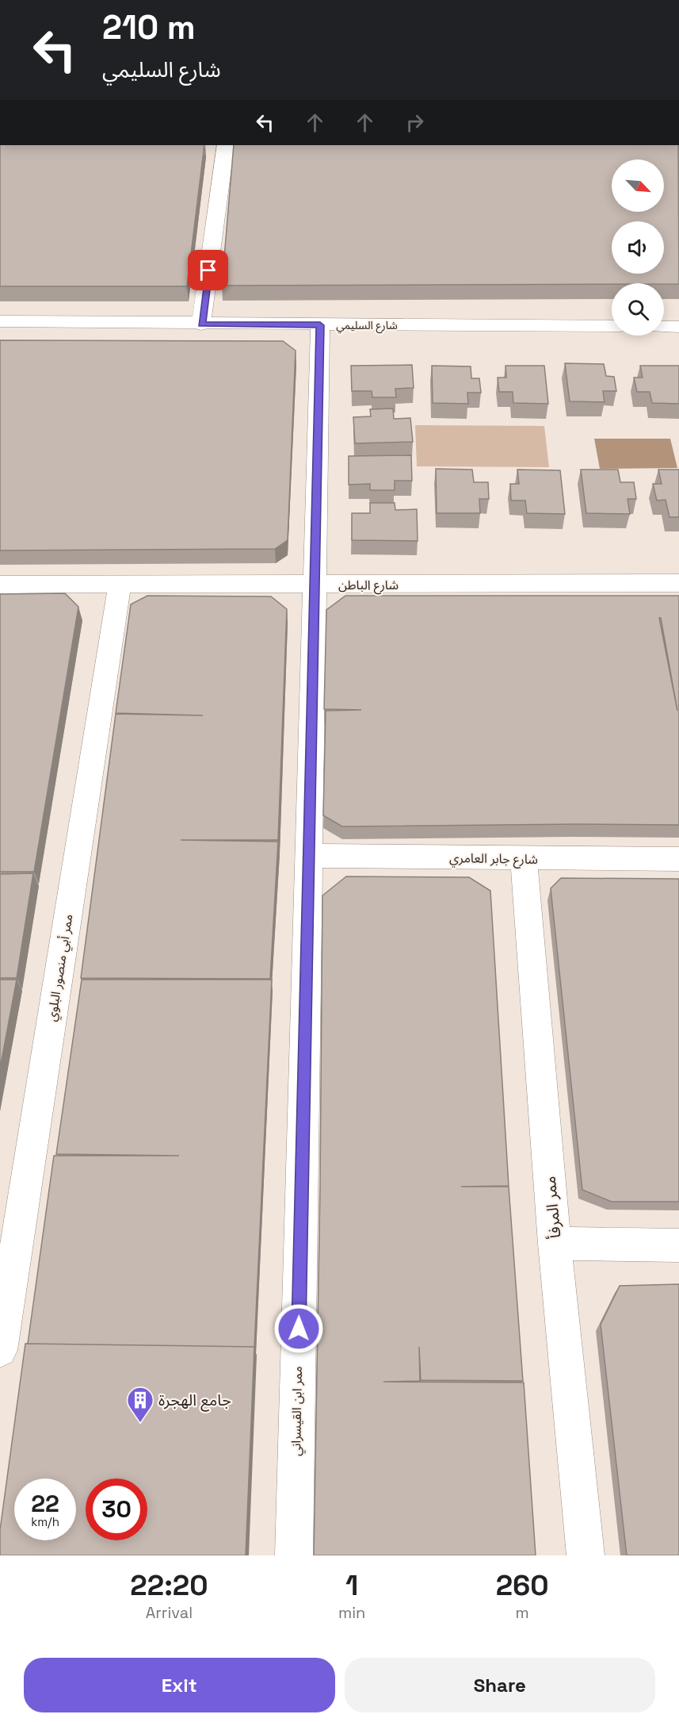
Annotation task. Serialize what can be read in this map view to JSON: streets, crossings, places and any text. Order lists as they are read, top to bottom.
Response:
{
  "streets": {
    "street": [
      "شارع السليمي",
      "شارع الباطن",
      "شارع جابر العامري",
      "ممر أبي منصور البلوي",
      "ممر المرفأ",
      "ممر ابن القيسراني"
    ]
  },
  "crossings": [
    ["شارع السليمي", "ممر ابن القيسراني"],
    ["شارع الباطن", "ممر أبي منصور البلوي"],
    ["شارع الباطن", "ممر ابن القيسراني"],
    ["شارع جابر العامري", "ممر المرفأ"],
    ["شارع جابر العامري", "ممر ابن القيسراني"]
  ],
  "places": {
    "building": ["جامع الهجرة"]
  },
  "north": "bottom right",
  "page": {
    "turn": ["210 m", "شارع السليمي"],
    "speed": "22 km/h",
    "limit": "30",
    "eta": [
      "22:20",
      "Arrival",
      "1",
      "min",
      "260",
      "m"
    ],
    "buttons": ["Exit", "Share"]
  }
}
